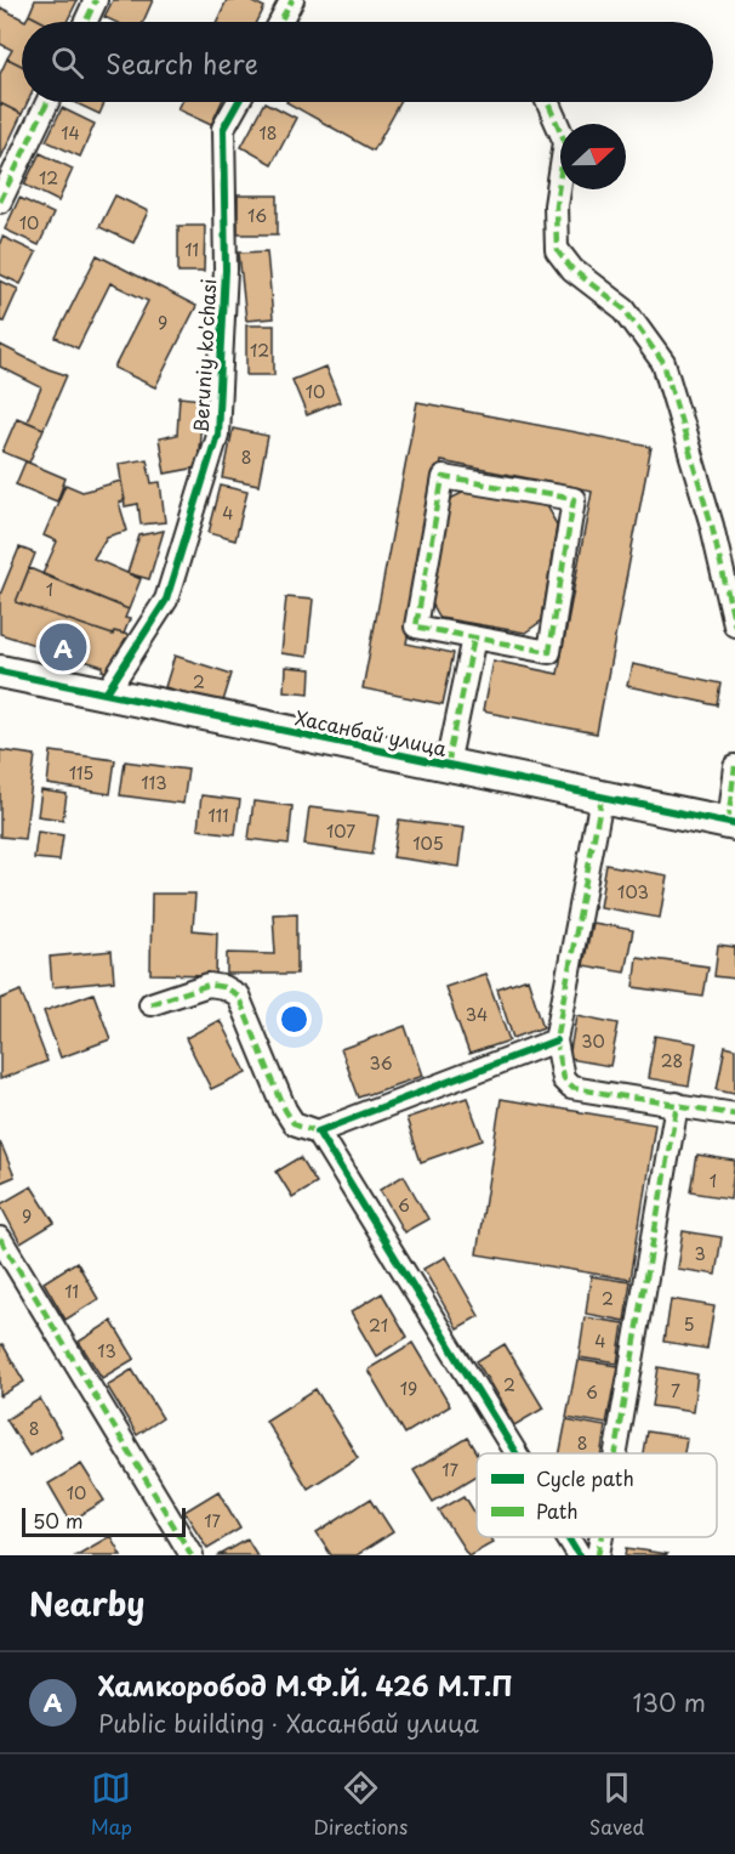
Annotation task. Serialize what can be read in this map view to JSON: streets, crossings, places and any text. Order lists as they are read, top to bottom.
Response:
{
  "streets": {
    "street": ["Beruniy ko'chasi", "Хасанбай улица"]
  },
  "crossings": [
    ["Beruniy ko'chasi", "Хасанбай улица"]
  ],
  "house_numbers": [
    "14",
    "18",
    "12",
    "16",
    "10",
    "11",
    "9",
    "12",
    "10",
    "8",
    "4",
    "1",
    "2",
    "115",
    "113",
    "111",
    "107",
    "105",
    "103",
    "34",
    "30",
    "28",
    "36",
    "1",
    "6",
    "9",
    "3",
    "11",
    "2",
    "5",
    "21",
    "4",
    "13",
    "2",
    "19",
    "7",
    "6",
    "8",
    "8",
    "17",
    "10",
    "17"
  ],
  "legend": ["Cycle path", "Path"],
  "scale_bar": "50 m",
  "north": "right",
  "page": {
    "search": "Search here",
    "pins": "A",
    "scale": "50 m",
    "heading": "Nearby",
    "list": [
      {
        "mark": "A",
        "name": "Хамкоробод М.Ф.Й. 426 М.Т.П",
        "note": "Public building · Хасанбай улица",
        "value": "130 m"
      }
    ],
    "nav": ["Map", "Directions", "Saved"]
  }
}
